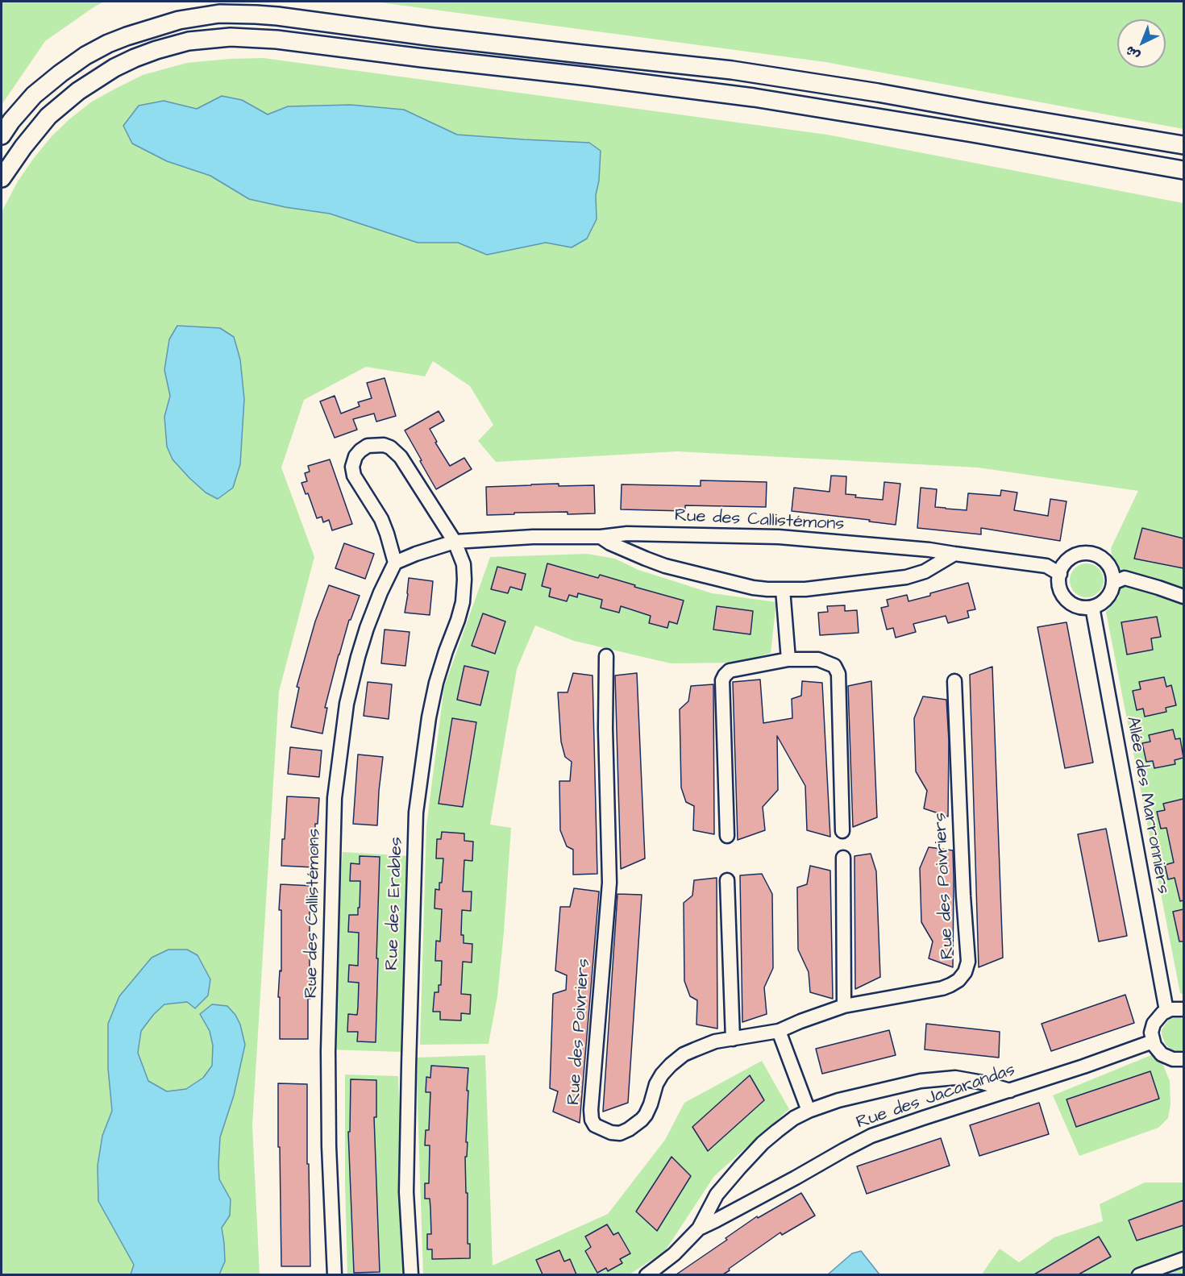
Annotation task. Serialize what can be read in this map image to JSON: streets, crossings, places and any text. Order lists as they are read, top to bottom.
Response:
{
  "streets": {
    "street": [
      "Rue des Callistémons",
      "Allée des Marronniers",
      "Rue des Poivriers",
      "Rue des Erables",
      "Rue des Jacarandas"
    ]
  },
  "crossings": [
    ["Rue des Callistémons", "Allée des Marronniers"],
    ["Rue des Callistémons", "Rue des Erables"]
  ],
  "north": "bottom left"
}
